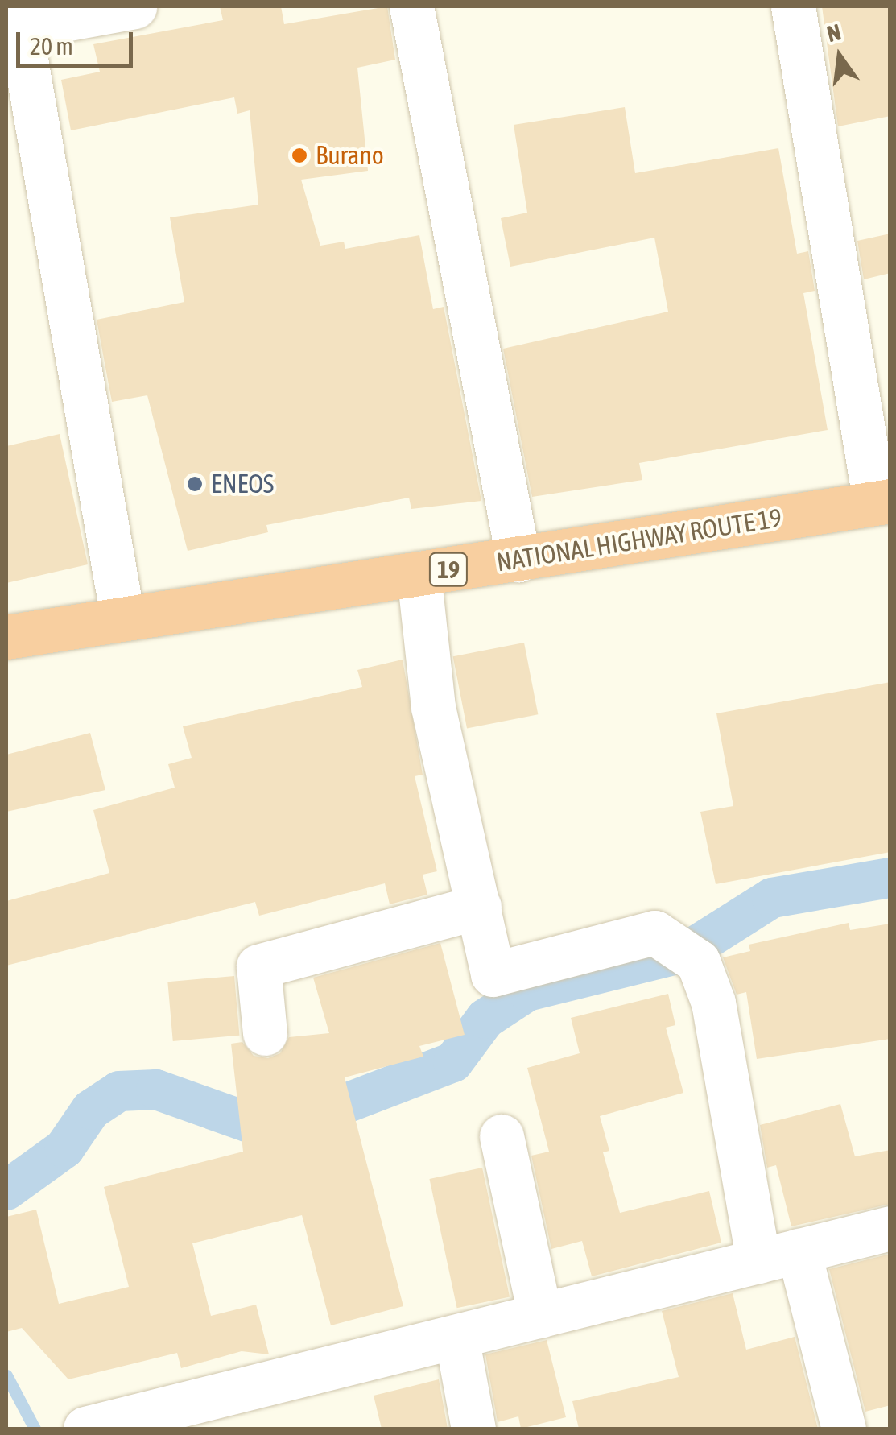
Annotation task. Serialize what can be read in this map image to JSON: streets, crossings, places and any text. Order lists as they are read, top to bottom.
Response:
{
  "streets": {
    "highway": ["NATIONAL HIGHWAY ROUTE 19", "19"]
  },
  "places": ["Burano", "ENEOS"],
  "scale_bar": "20 m",
  "north": "top"
}
